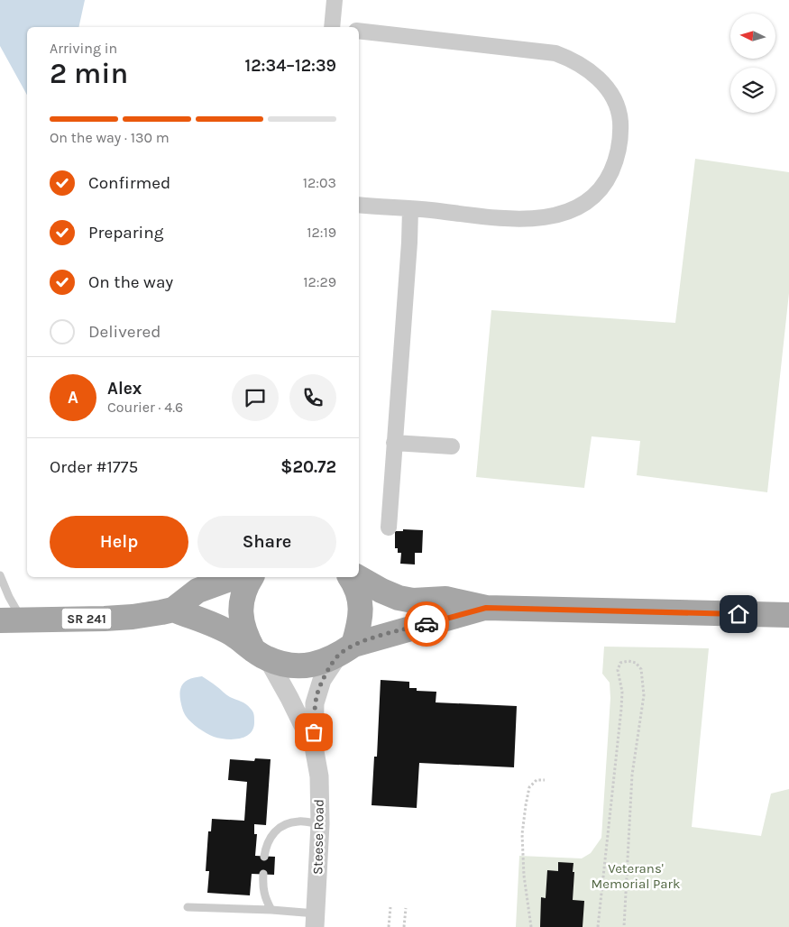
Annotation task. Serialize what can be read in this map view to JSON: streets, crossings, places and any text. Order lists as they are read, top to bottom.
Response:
{
  "streets": {
    "main road": ["SR 241"],
    "street": ["Steese Road"]
  },
  "crossings": [
    ["SR 241", "Steese Road"]
  ],
  "parks": ["Veterans' Memorial Park"],
  "north": "left",
  "page": {
    "heading": ["2 min", "Arriving in", "12:34–12:39"],
    "panel": [
      "Alex",
      "Courier · 4.6",
      "Order #1775",
      "$20.72"
    ],
    "bar": "On the way · 130 m",
    "list": [
      ["Confirmed", "12:03"],
      ["Preparing", "12:19"],
      ["On the way", "12:29"],
      "Delivered"
    ],
    "round": "A",
    "buttons": ["Help", "Share"]
  }
}
